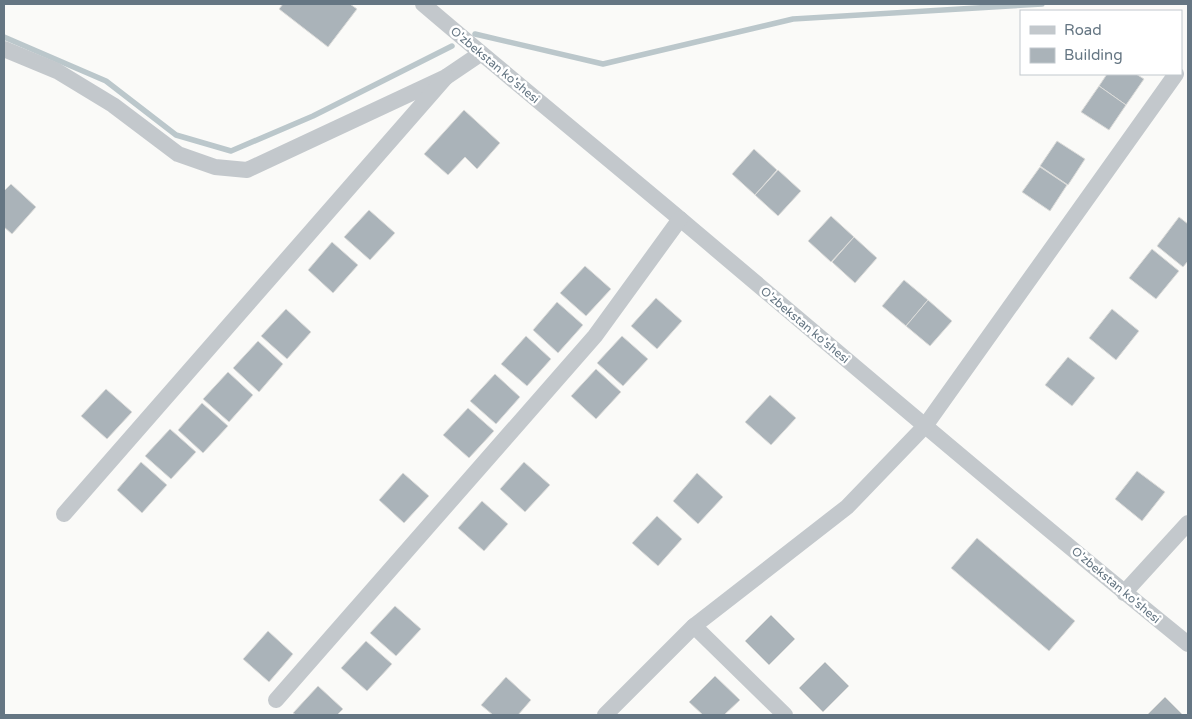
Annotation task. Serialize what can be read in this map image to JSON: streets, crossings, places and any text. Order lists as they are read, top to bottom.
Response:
{
  "streets": {
    "street": ["O'zbekstan ko'shesi"]
  },
  "legend": ["Road", "Building"]
}
